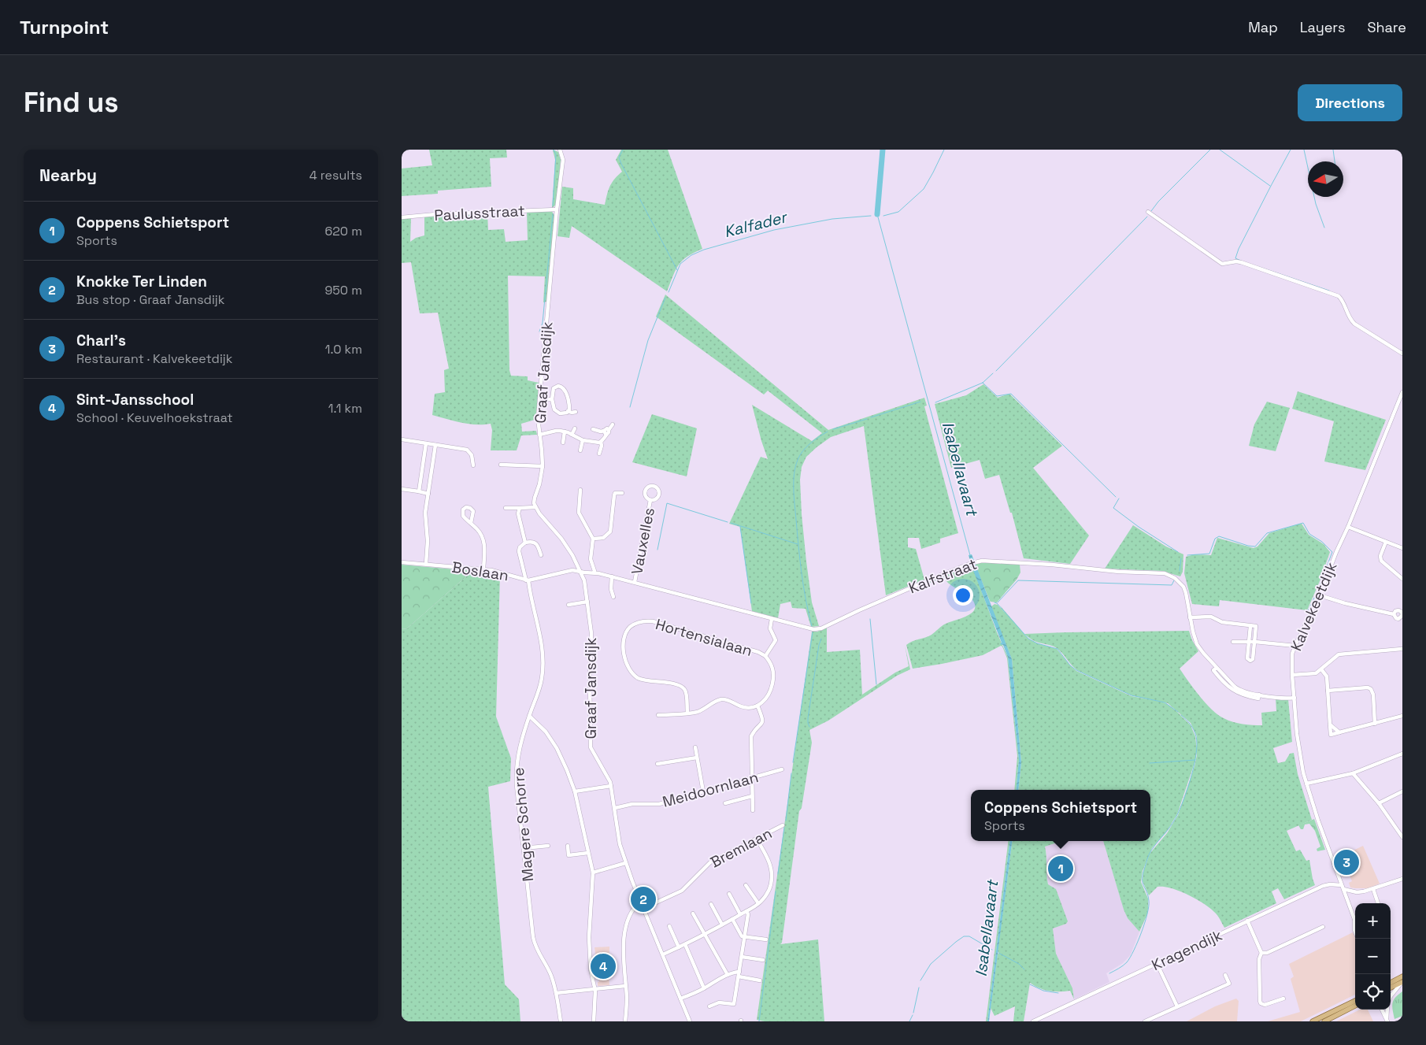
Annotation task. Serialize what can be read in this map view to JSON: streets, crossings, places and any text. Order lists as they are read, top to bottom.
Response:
{
  "streets": {
    "street": [
      "Paulusstraat",
      "Graaf Jansdijk",
      "Vauxelles",
      "Boslaan",
      "Kalfstraat",
      "Kalvekeetdijk",
      "Hortensialaan",
      "Meidoornlaan",
      "Magere Schorre",
      "Bremlaan",
      "Kragendijk"
    ]
  },
  "crossings": [
    ["Paulusstraat", "Graaf Jansdijk"],
    ["Graaf Jansdijk", "Boslaan"],
    ["Graaf Jansdijk", "Kalfstraat"],
    ["Graaf Jansdijk", "Meidoornlaan"],
    ["Graaf Jansdijk", "Bremlaan"],
    ["Vauxelles", "Kalfstraat"],
    ["Boslaan", "Kalfstraat"],
    ["Boslaan", "Magere Schorre"],
    ["Kalfstraat", "Kalvekeetdijk"],
    ["Kalfstraat", "Hortensialaan"],
    ["Kalvekeetdijk", "Kragendijk"]
  ],
  "water": ["Kalfader", "Isabellavaart"],
  "north": "left",
  "page": {
    "header": "Turnpoint",
    "nav": ["Map", "Layers", "Share"],
    "buttons": "Directions",
    "title": "Find us",
    "heading": ["Nearby", "4 results"],
    "list": [
      {
        "mark": "1",
        "name": "Coppens Schietsport",
        "note": "Sports",
        "value": "620 m"
      },
      {
        "mark": "2",
        "name": "Knokke Ter Linden",
        "note": "Bus stop · Graaf Jansdijk",
        "value": "950 m"
      },
      {
        "mark": "3",
        "name": "Charl's",
        "note": "Restaurant · Kalvekeetdijk",
        "value": "1.0 km"
      },
      {
        "mark": "4",
        "name": "Sint-Jansschool",
        "note": "School · Keuvelhoekstraat",
        "value": "1.1 km"
      }
    ],
    "popup": ["Coppens Schietsport", "Sports"],
    "pins": [
      "3",
      "1",
      "2",
      "4"
    ],
    "map_buttons": ["+", "−"]
  }
}
